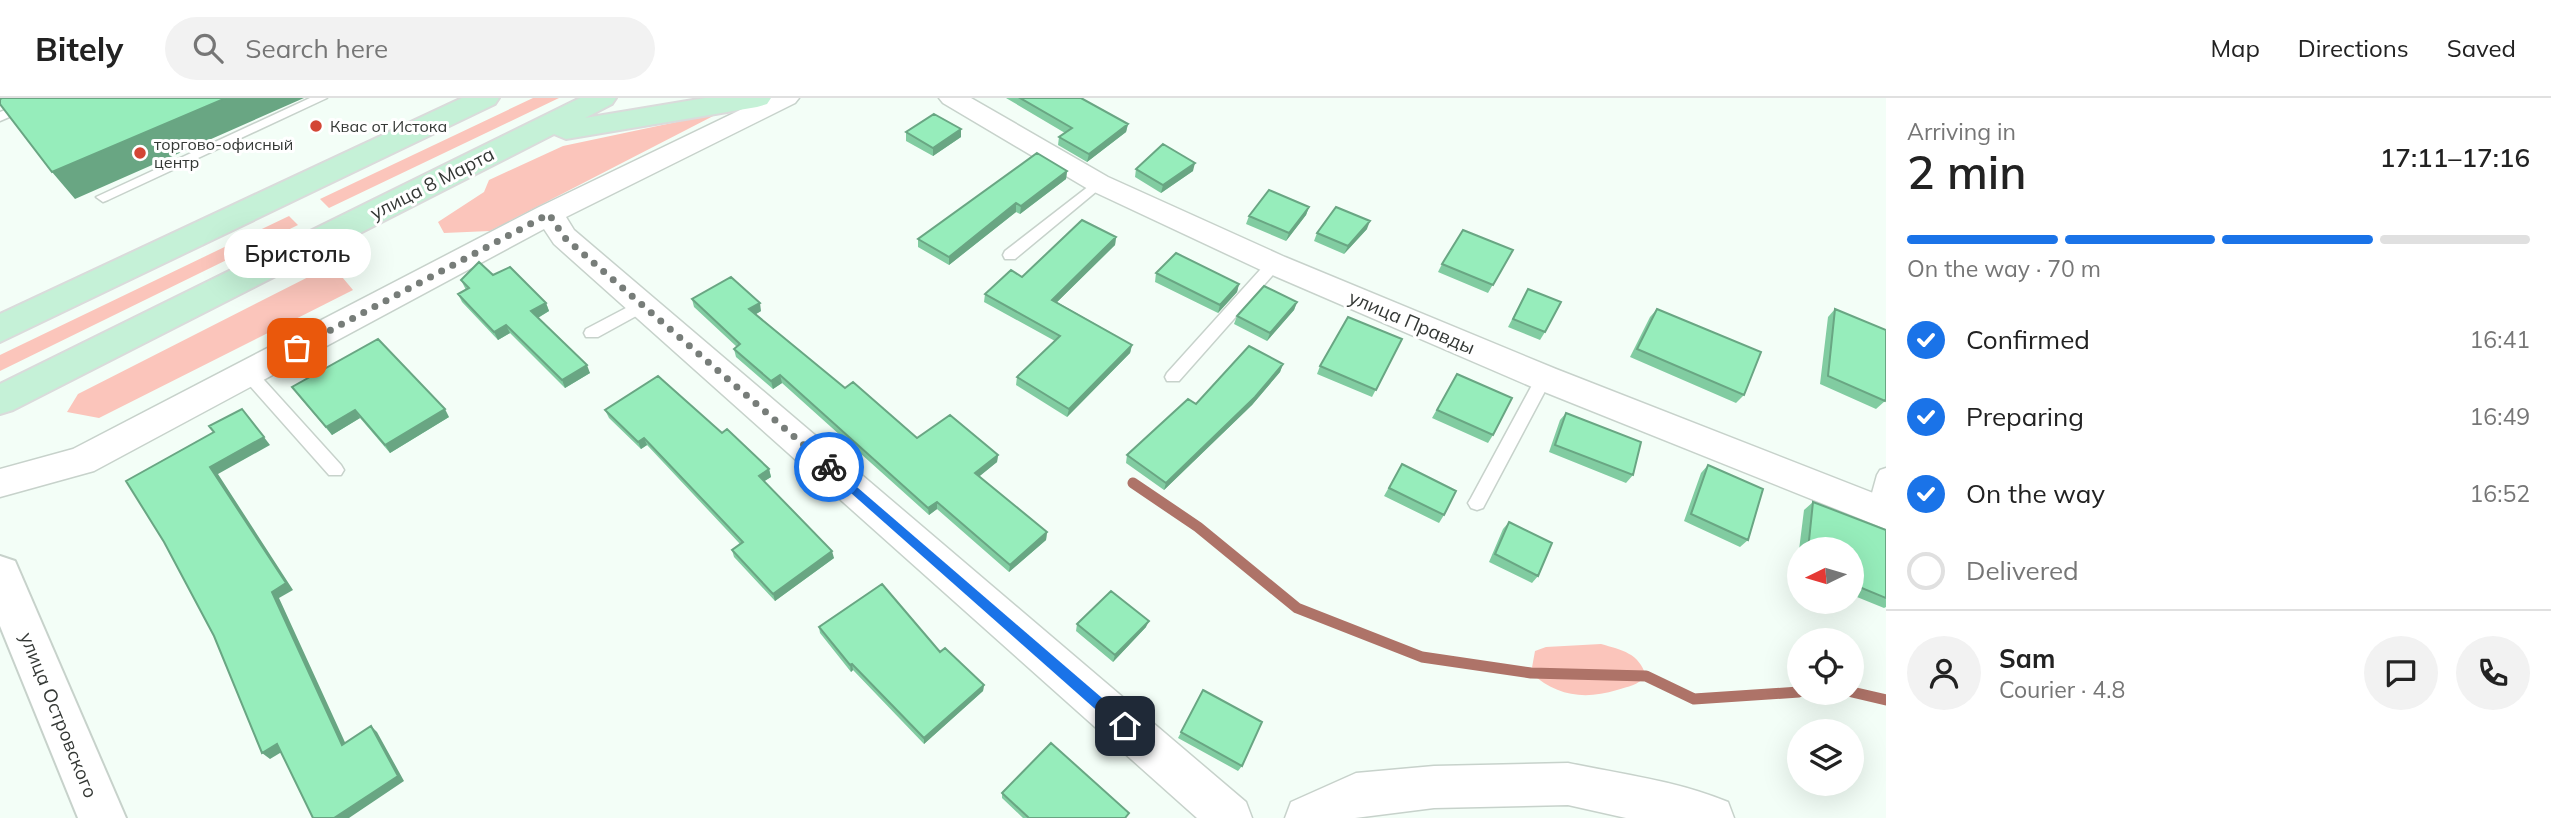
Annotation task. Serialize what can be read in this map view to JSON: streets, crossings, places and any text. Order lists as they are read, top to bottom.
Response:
{
  "streets": {
    "main road": ["улица 8 Марта"],
    "street": ["улица Правды", "улица Островского"]
  },
  "places": ["Квас от Истока", "торгово-офисный центр", "Бристоль"],
  "north": "left",
  "page": {
    "header": "Bitely",
    "search": "Search here",
    "nav": ["Map", "Directions", "Saved"],
    "heading": ["2 min", "Arriving in", "17:11–17:16"],
    "panel": ["Sam", "Courier · 4.8"],
    "bar": "On the way · 70 m",
    "bubble": "Бристоль",
    "list": [
      ["Confirmed", "16:41"],
      ["Preparing", "16:49"],
      ["On the way", "16:52"],
      "Delivered"
    ]
  }
}
